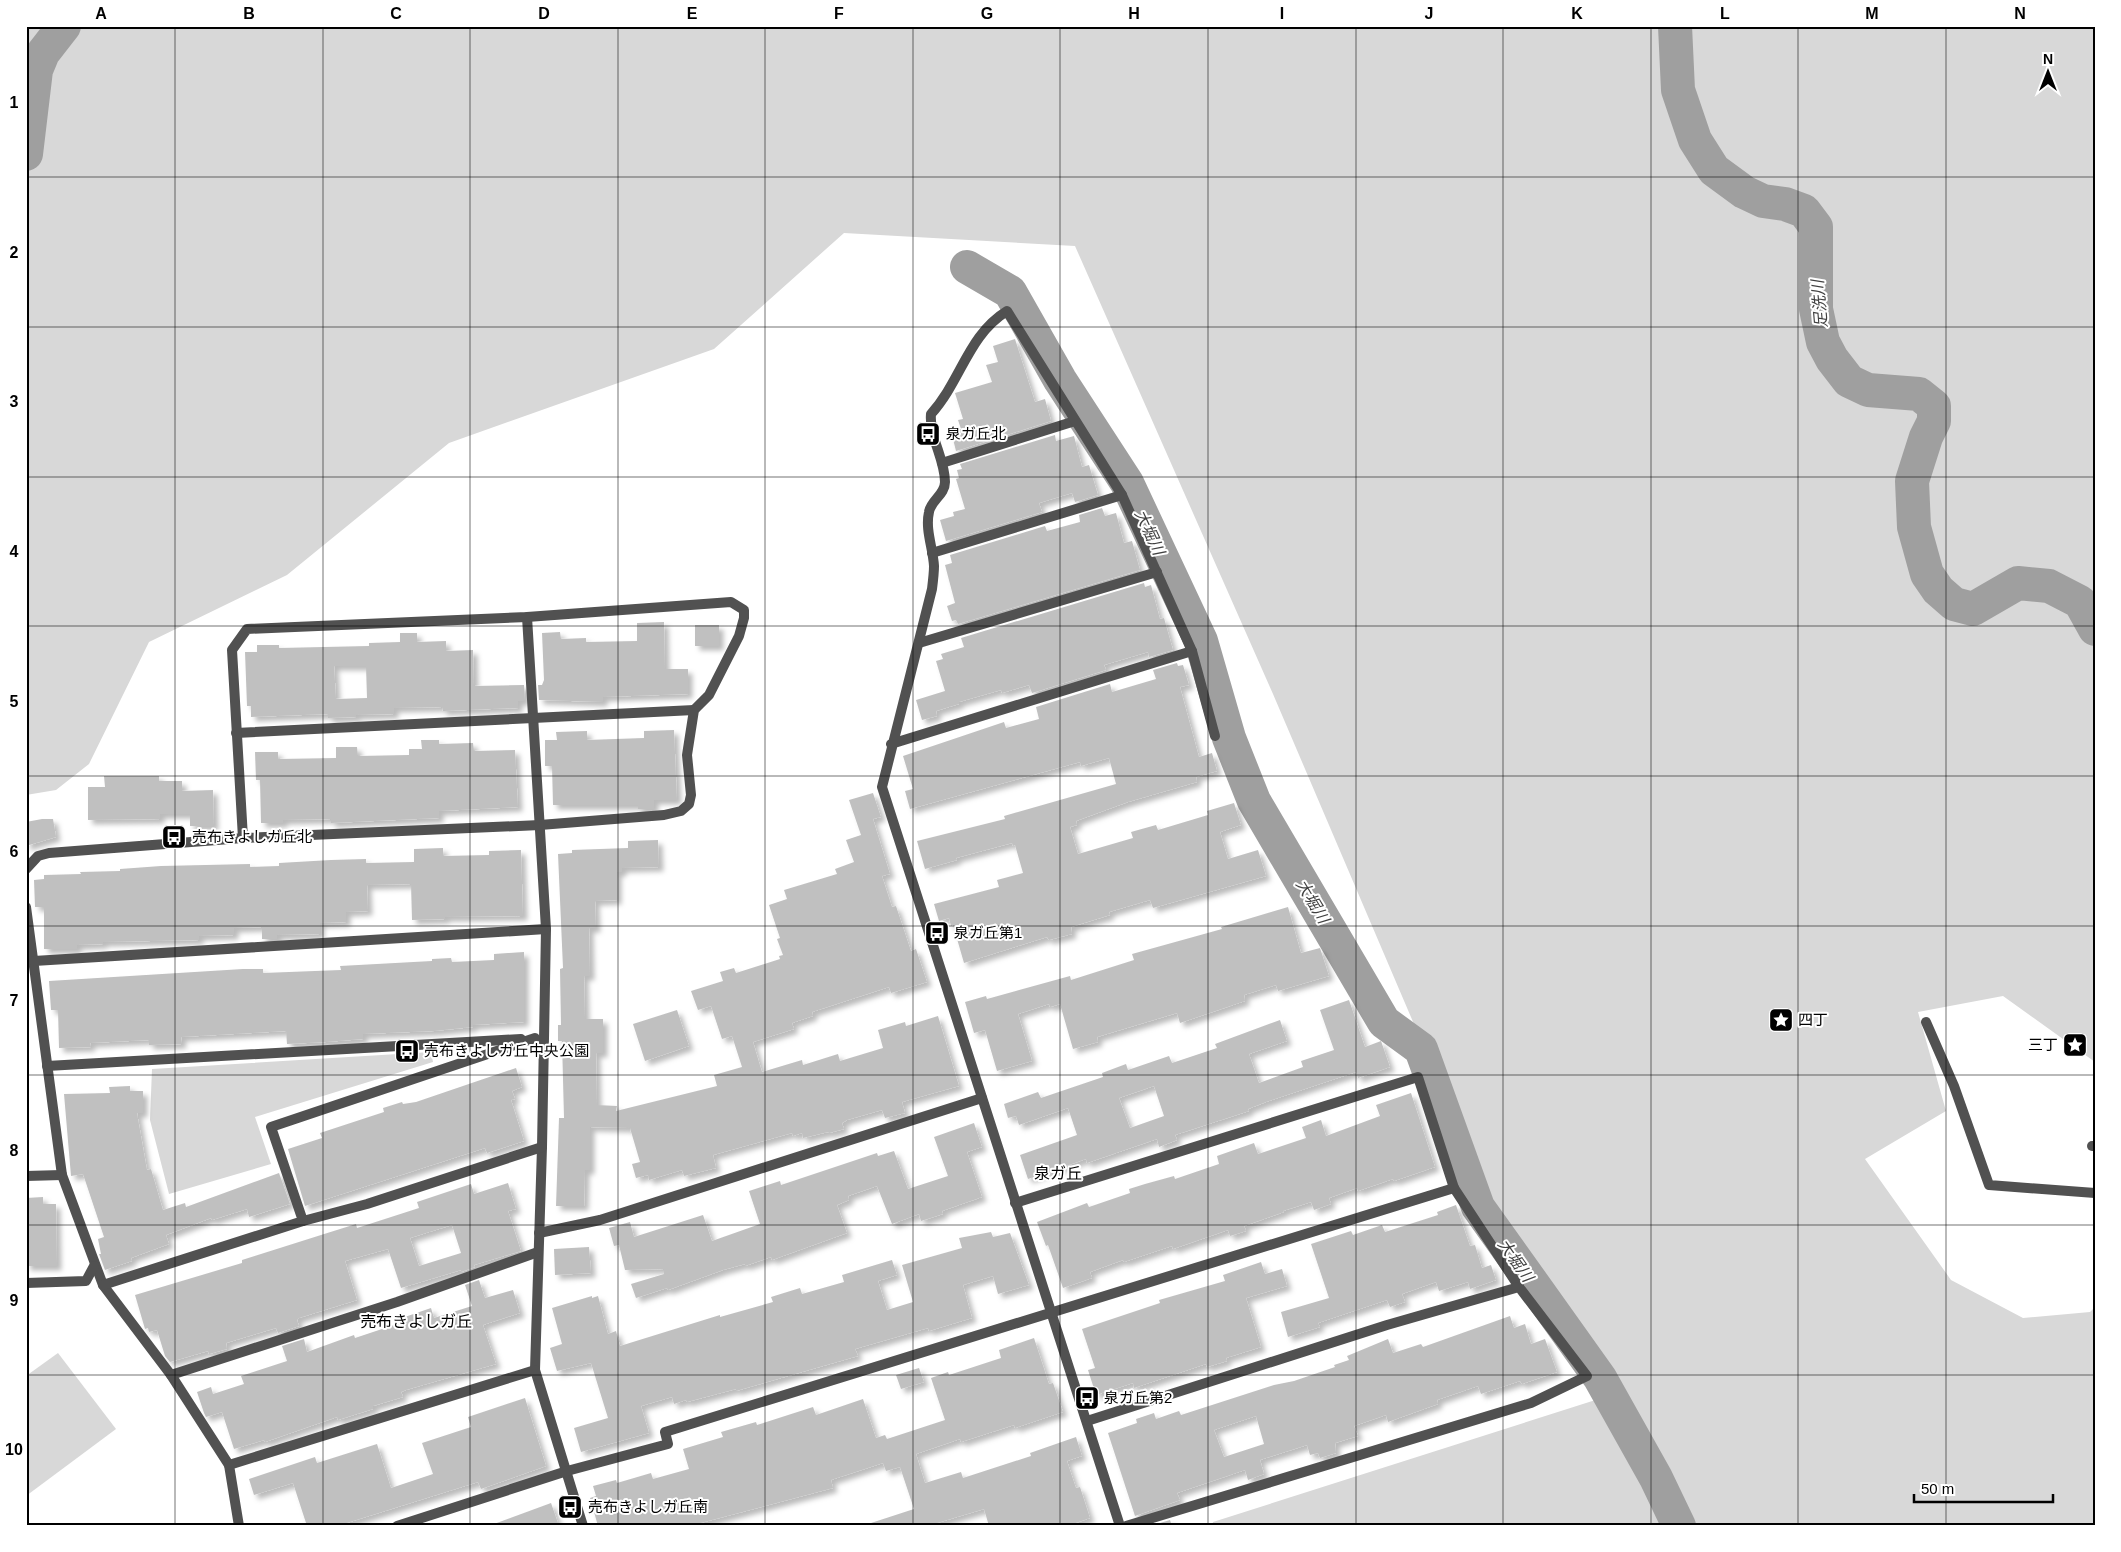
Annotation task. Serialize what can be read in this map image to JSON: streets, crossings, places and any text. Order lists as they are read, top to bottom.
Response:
{
  "districts": ["泉ガ丘", "売布きよしガ丘"],
  "water": ["足洗川", "大堀川"],
  "places": {
    "bus stop": [
      "泉ガ丘北",
      "売布きよしガ丘北",
      "泉ガ丘第1",
      "売布きよしガ丘中央公園",
      "泉ガ丘第2",
      "売布きよしガ丘南"
    ],
    "place": ["四丁", "三丁"]
  },
  "scale_bar": "50 m",
  "north": "top",
  "grid": {
    "columns": [
      "A",
      "B",
      "C",
      "D",
      "E",
      "F",
      "G",
      "H",
      "I",
      "J",
      "K",
      "L",
      "M",
      "N"
    ],
    "rows": [
      "1",
      "2",
      "3",
      "4",
      "5",
      "6",
      "7",
      "8",
      "9",
      "10"
    ]
  }
}
